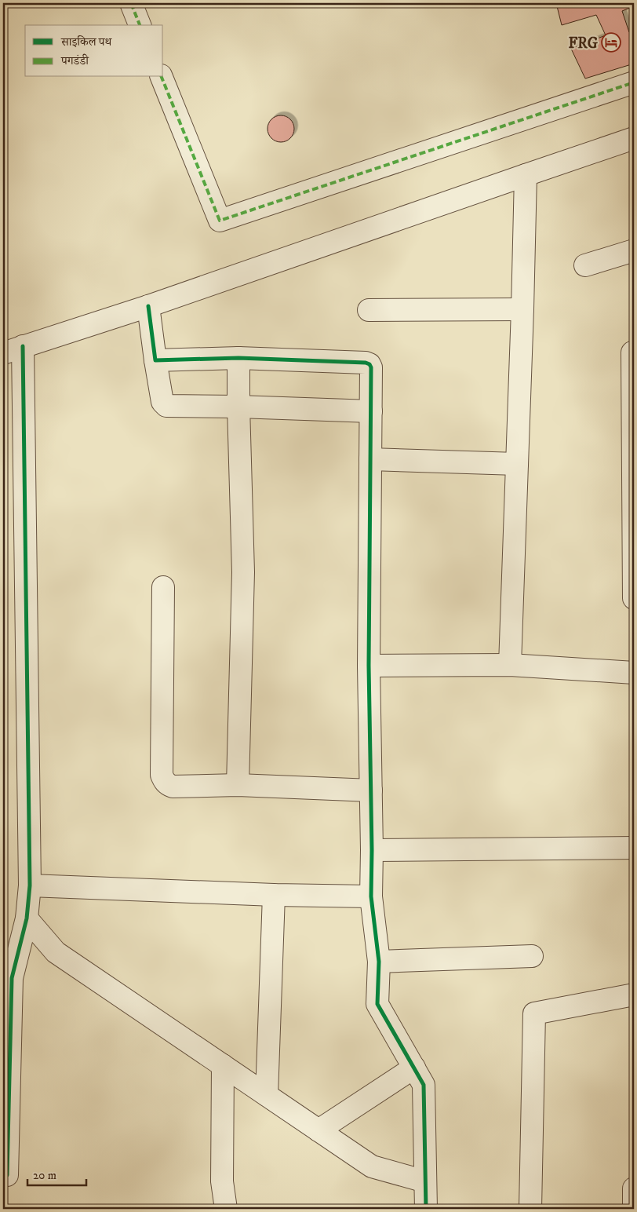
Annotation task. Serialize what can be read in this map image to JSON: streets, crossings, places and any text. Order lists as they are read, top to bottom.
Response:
{
  "places": {
    "hotel": ["FRG"]
  },
  "legend": ["साइकिल पथ", "पगडंडी"],
  "scale_bar": "20 m"
}
